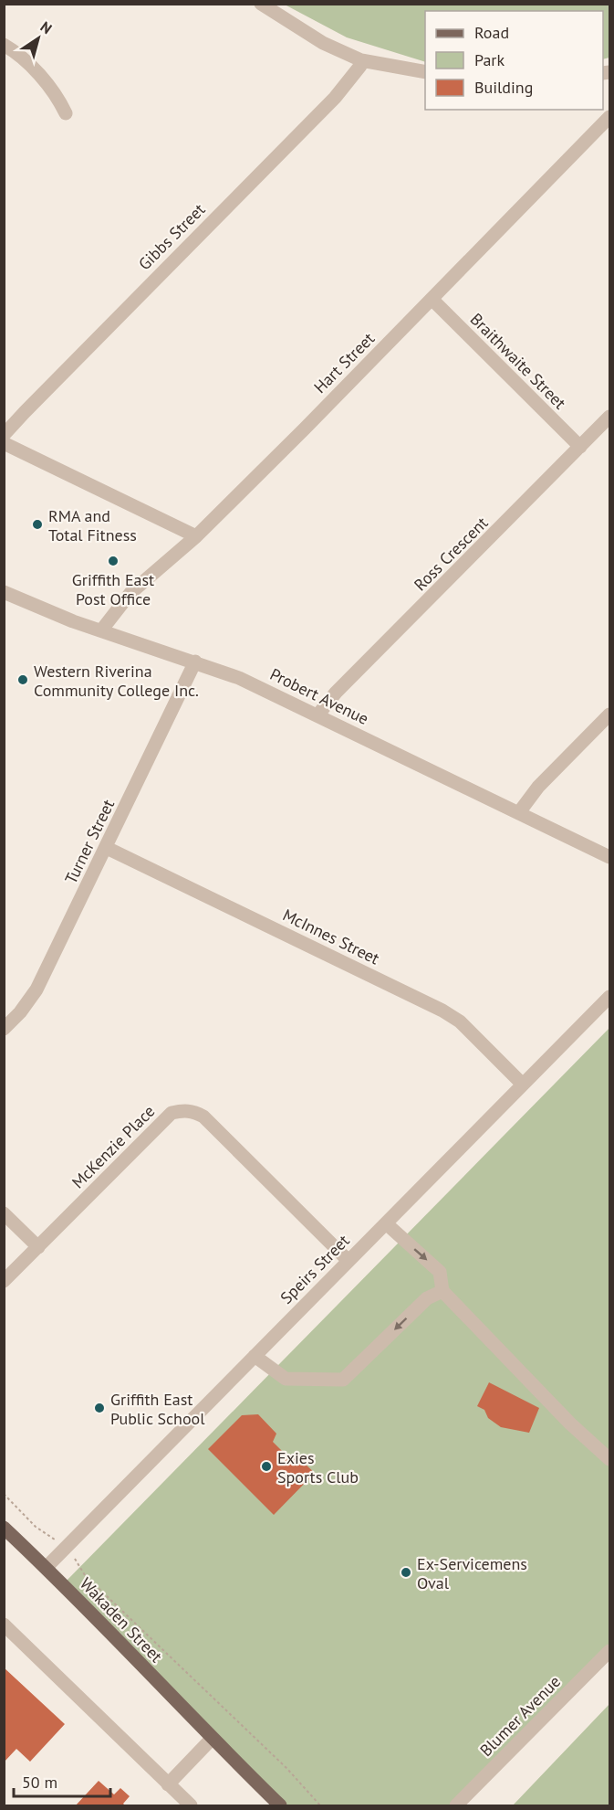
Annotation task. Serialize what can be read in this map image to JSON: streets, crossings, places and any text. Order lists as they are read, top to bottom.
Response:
{
  "streets": {
    "main road": ["Wakaden Street"],
    "street": [
      "Gibbs Street",
      "Braithwaite Street",
      "Hart Street",
      "Ross Crescent",
      "Probert Avenue",
      "Turner Street",
      "McInnes Street",
      "McKenzie Place",
      "Speirs Street",
      "Blumer Avenue"
    ]
  },
  "crossings": [
    ["Braithwaite Street", "Hart Street"],
    ["Braithwaite Street", "Ross Crescent"],
    ["Hart Street", "Probert Avenue"],
    ["Ross Crescent", "Probert Avenue"],
    ["Probert Avenue", "Turner Street"],
    ["Turner Street", "McInnes Street"],
    ["McInnes Street", "Speirs Street"],
    ["McKenzie Place", "Speirs Street"],
    ["Speirs Street", "Wakaden Street"]
  ],
  "places": [
    "RMA and Total Fitness",
    "Griffith East Post Office",
    "Western Riverina Community College Inc.",
    "Griffith East Public School",
    "Exies Sports Club",
    "Ex-Servicemens Oval"
  ],
  "legend": ["Road", "Park", "Building"],
  "scale_bar": "50 m",
  "north": "top right"
}
